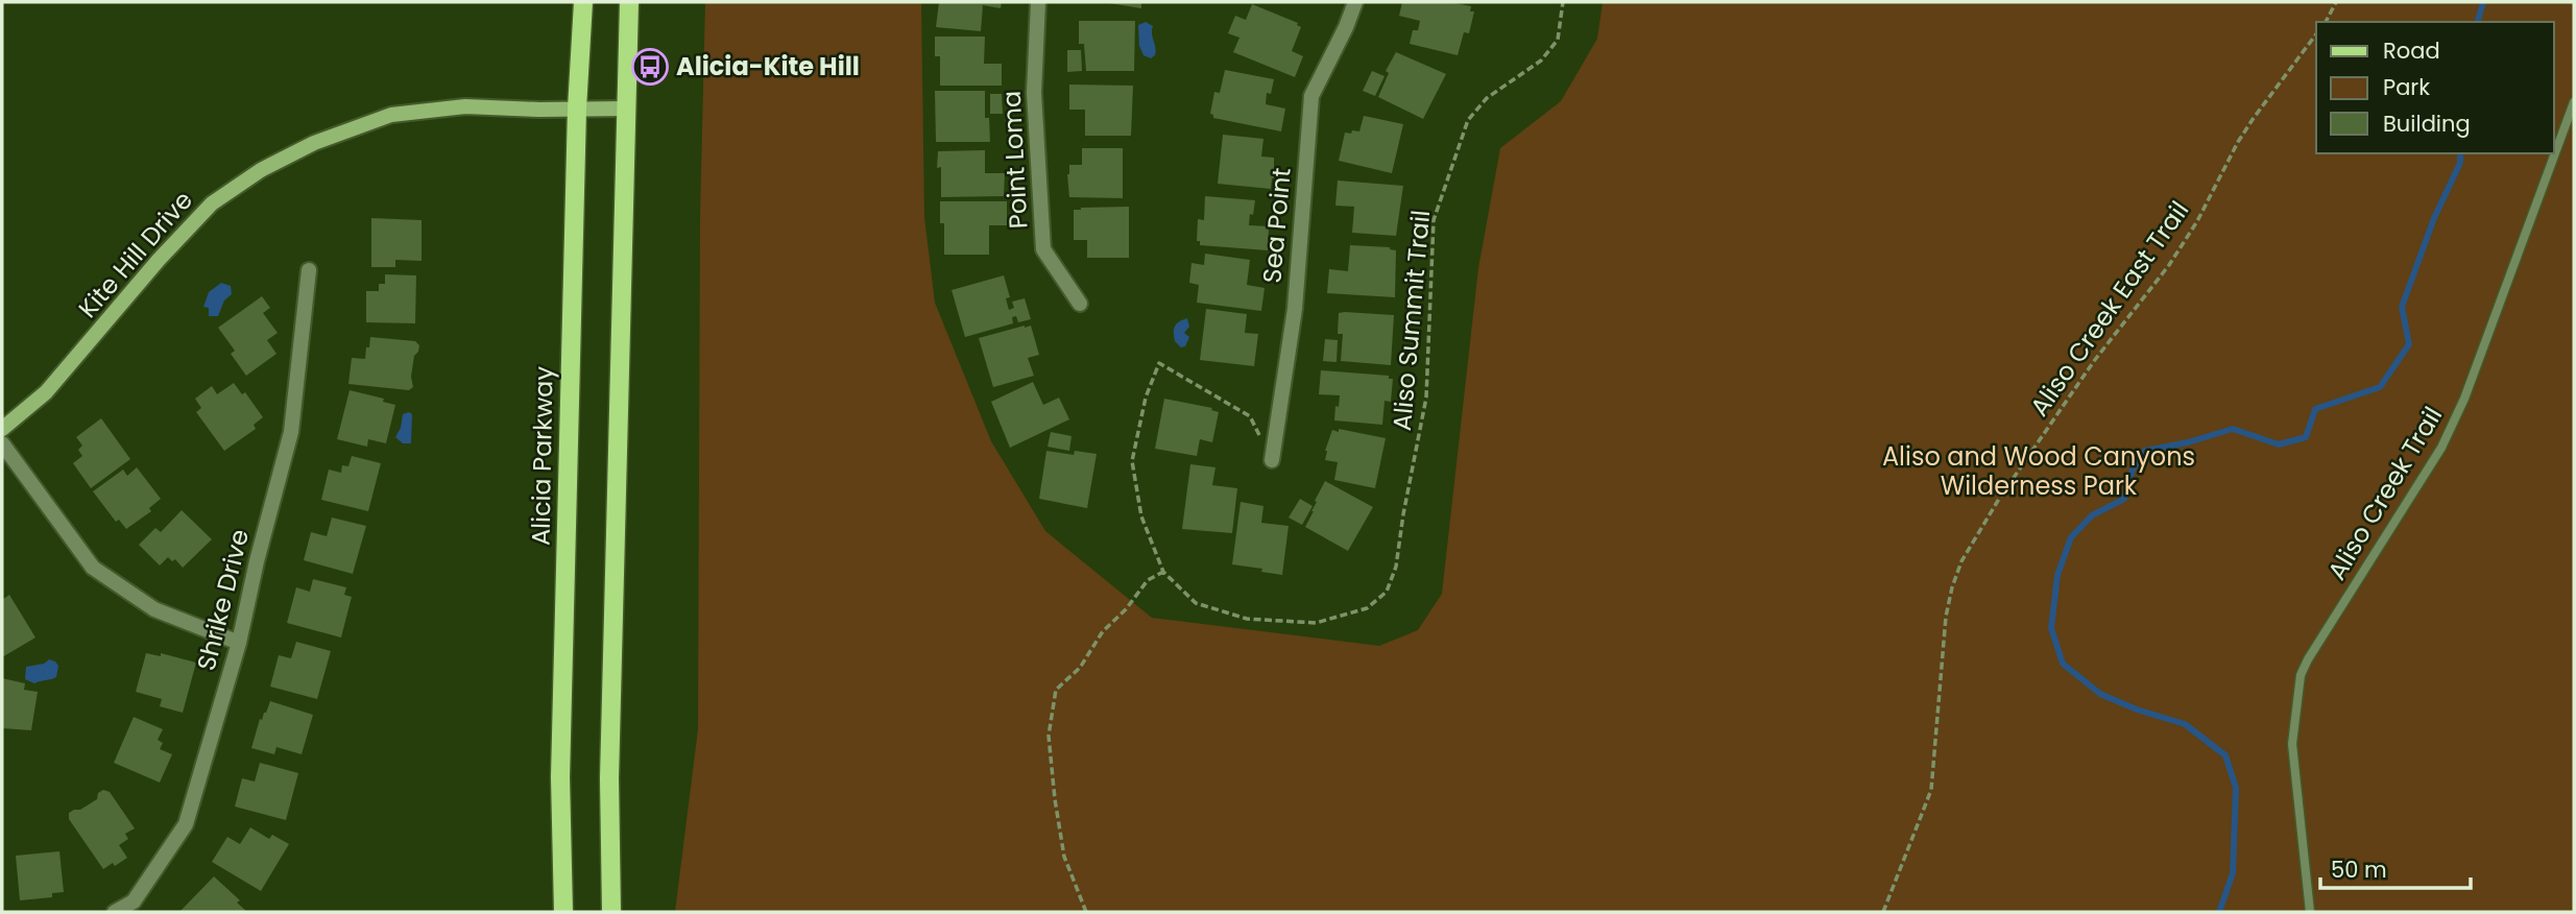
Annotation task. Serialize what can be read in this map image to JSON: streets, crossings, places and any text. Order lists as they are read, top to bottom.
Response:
{
  "streets": {
    "main road": ["Alicia Parkway"],
    "street": [
      "Point Loma",
      "Sea Point",
      "Kite Hill Drive",
      "Shrike Drive"
    ],
    "lane": ["Aliso Creek Trail"],
    "path": ["Aliso Creek East Trail", "Aliso Summit Trail"]
  },
  "crossings": [
    ["Sea Point", "Aliso Summit Trail"],
    ["Kite Hill Drive", "Alicia Parkway"]
  ],
  "parks": ["Aliso and Wood Canyons Wilderness Park"],
  "places": {
    "bus stop": ["Alicia-Kite Hill"]
  },
  "legend": ["Road", "Park", "Building"],
  "scale_bar": "50 m"
}
